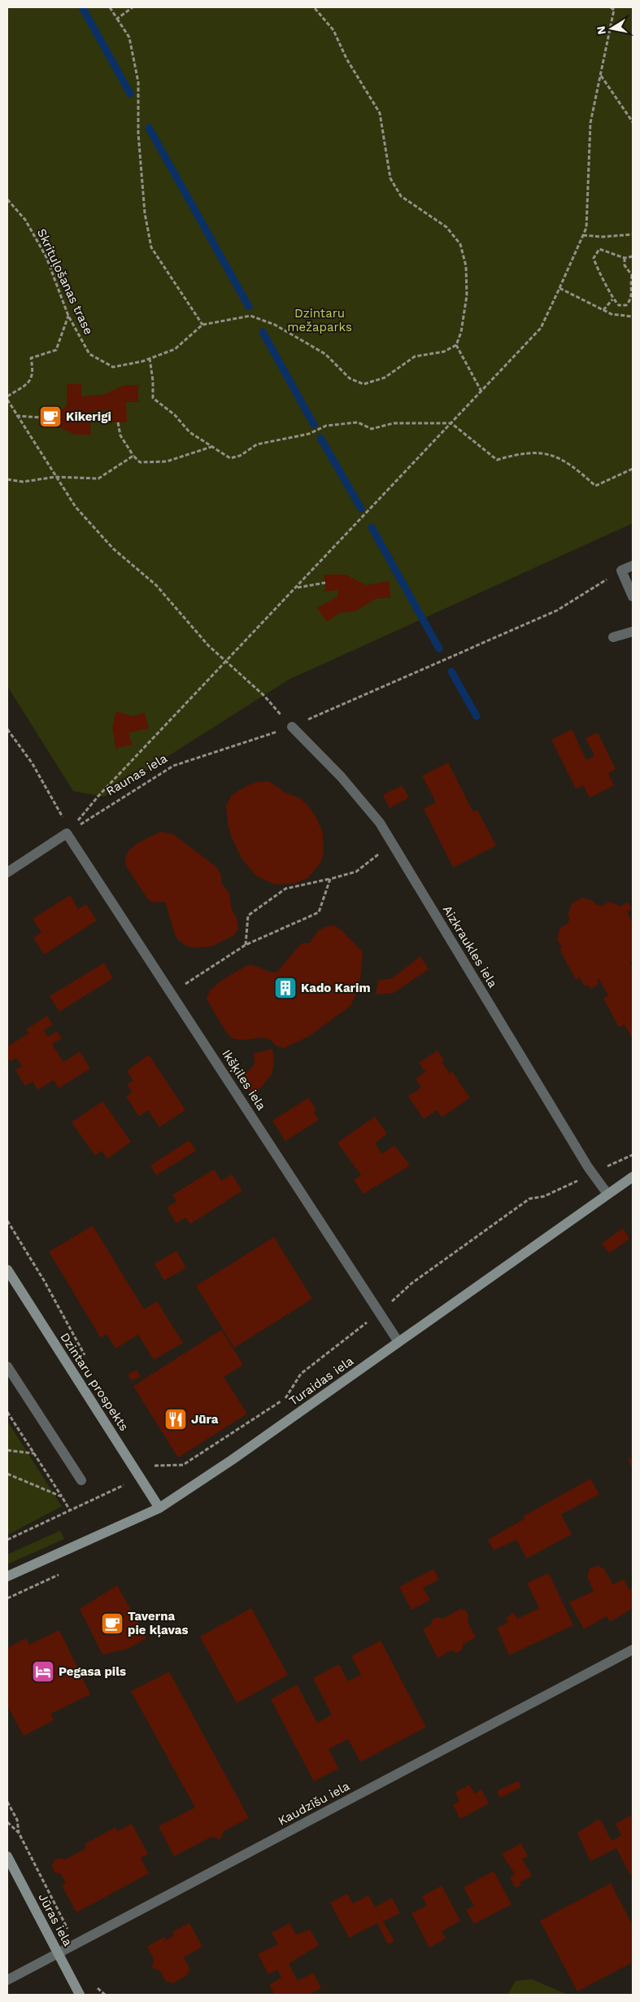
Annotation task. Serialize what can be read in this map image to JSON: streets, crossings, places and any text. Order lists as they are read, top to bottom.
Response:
{
  "streets": {
    "street": [
      "Aizkraukles iela",
      "Ikšķiles iela",
      "Turaidas iela",
      "Dzintaru prospekts",
      "Kaudzīšu iela",
      "Jūras iela"
    ],
    "path": ["Skrituļošanas trase", "Raunas iela"]
  },
  "crossings": [
    ["Raunas iela", "Aizkraukles iela"],
    ["Raunas iela", "Ikšķiles iela"],
    ["Aizkraukles iela", "Turaidas iela"],
    ["Ikšķiles iela", "Turaidas iela"],
    ["Turaidas iela", "Dzintaru prospekts"],
    ["Kaudzīšu iela", "Jūras iela"]
  ],
  "parks": ["Dzintaru mežaparks"],
  "places": {
    "cafe": ["Kikerigi", "Taverna pie kļavas"],
    "building": ["Kado Karim"],
    "restaurant": ["Jūra"],
    "hotel": ["Pegasa pils"]
  },
  "north": "left"
}
